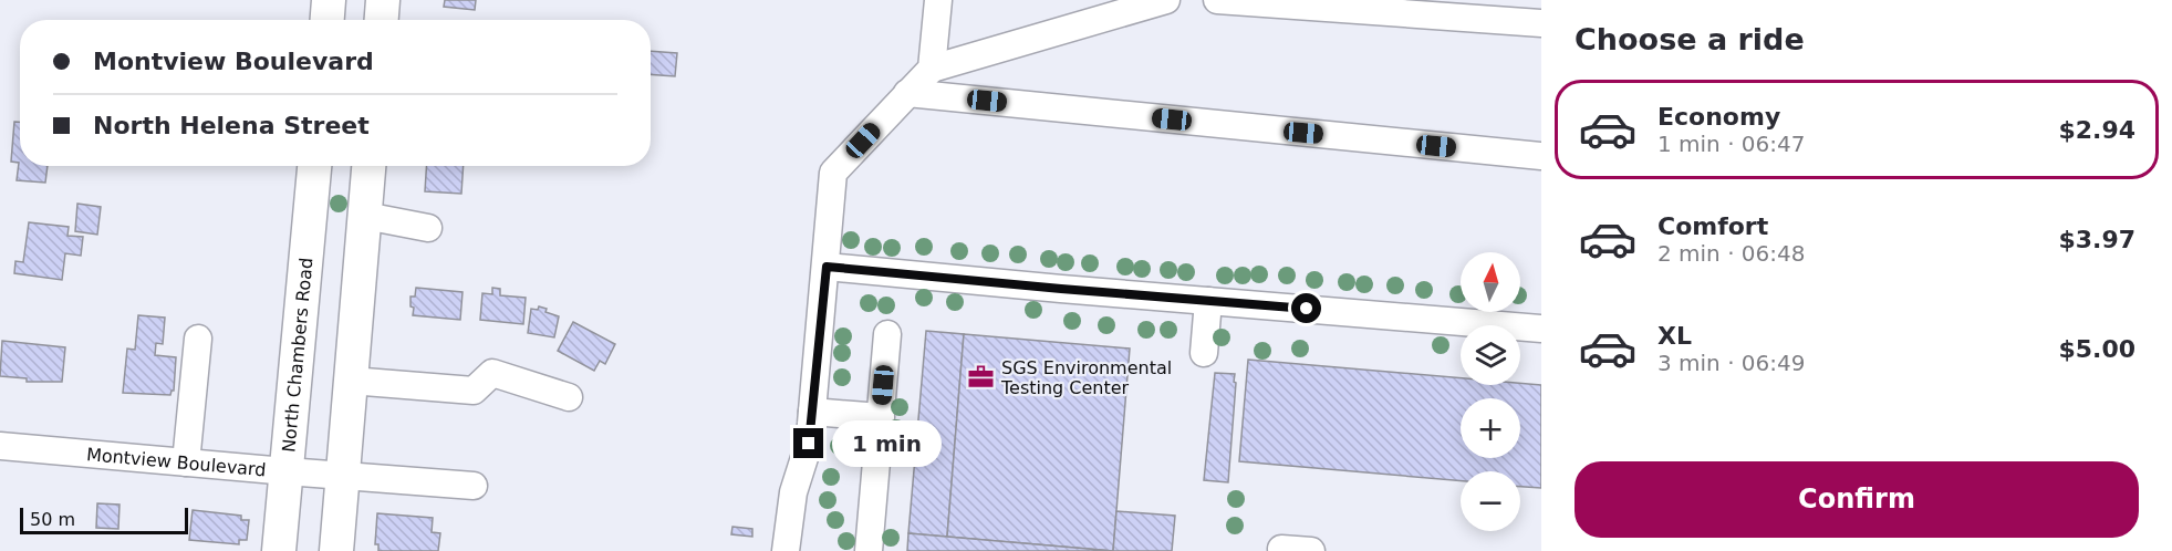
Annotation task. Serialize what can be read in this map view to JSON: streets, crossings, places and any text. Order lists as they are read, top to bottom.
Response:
{
  "streets": {
    "main road": ["North Chambers Road"],
    "street": ["Montview Boulevard"]
  },
  "crossings": [
    ["North Chambers Road", "Montview Boulevard"]
  ],
  "places": {
    "office": ["SGS Environmental Testing Center"]
  },
  "scale_bar": "50 m",
  "north": "top",
  "page": {
    "heading": "Choose a ride",
    "banner": ["Montview Boulevard", "North Helena Street"],
    "list": [
      {
        "name": "Economy",
        "note": "1 min · 06:47",
        "value": "$2.94"
      },
      {
        "name": "Comfort",
        "note": "2 min · 06:48",
        "value": "$3.97"
      },
      {
        "name": "XL",
        "note": "3 min · 06:49",
        "value": "$5.00"
      }
    ],
    "map_buttons": ["+", "−"],
    "bubble": "1 min",
    "buttons": "Confirm",
    "scale": "50 m"
  }
}
